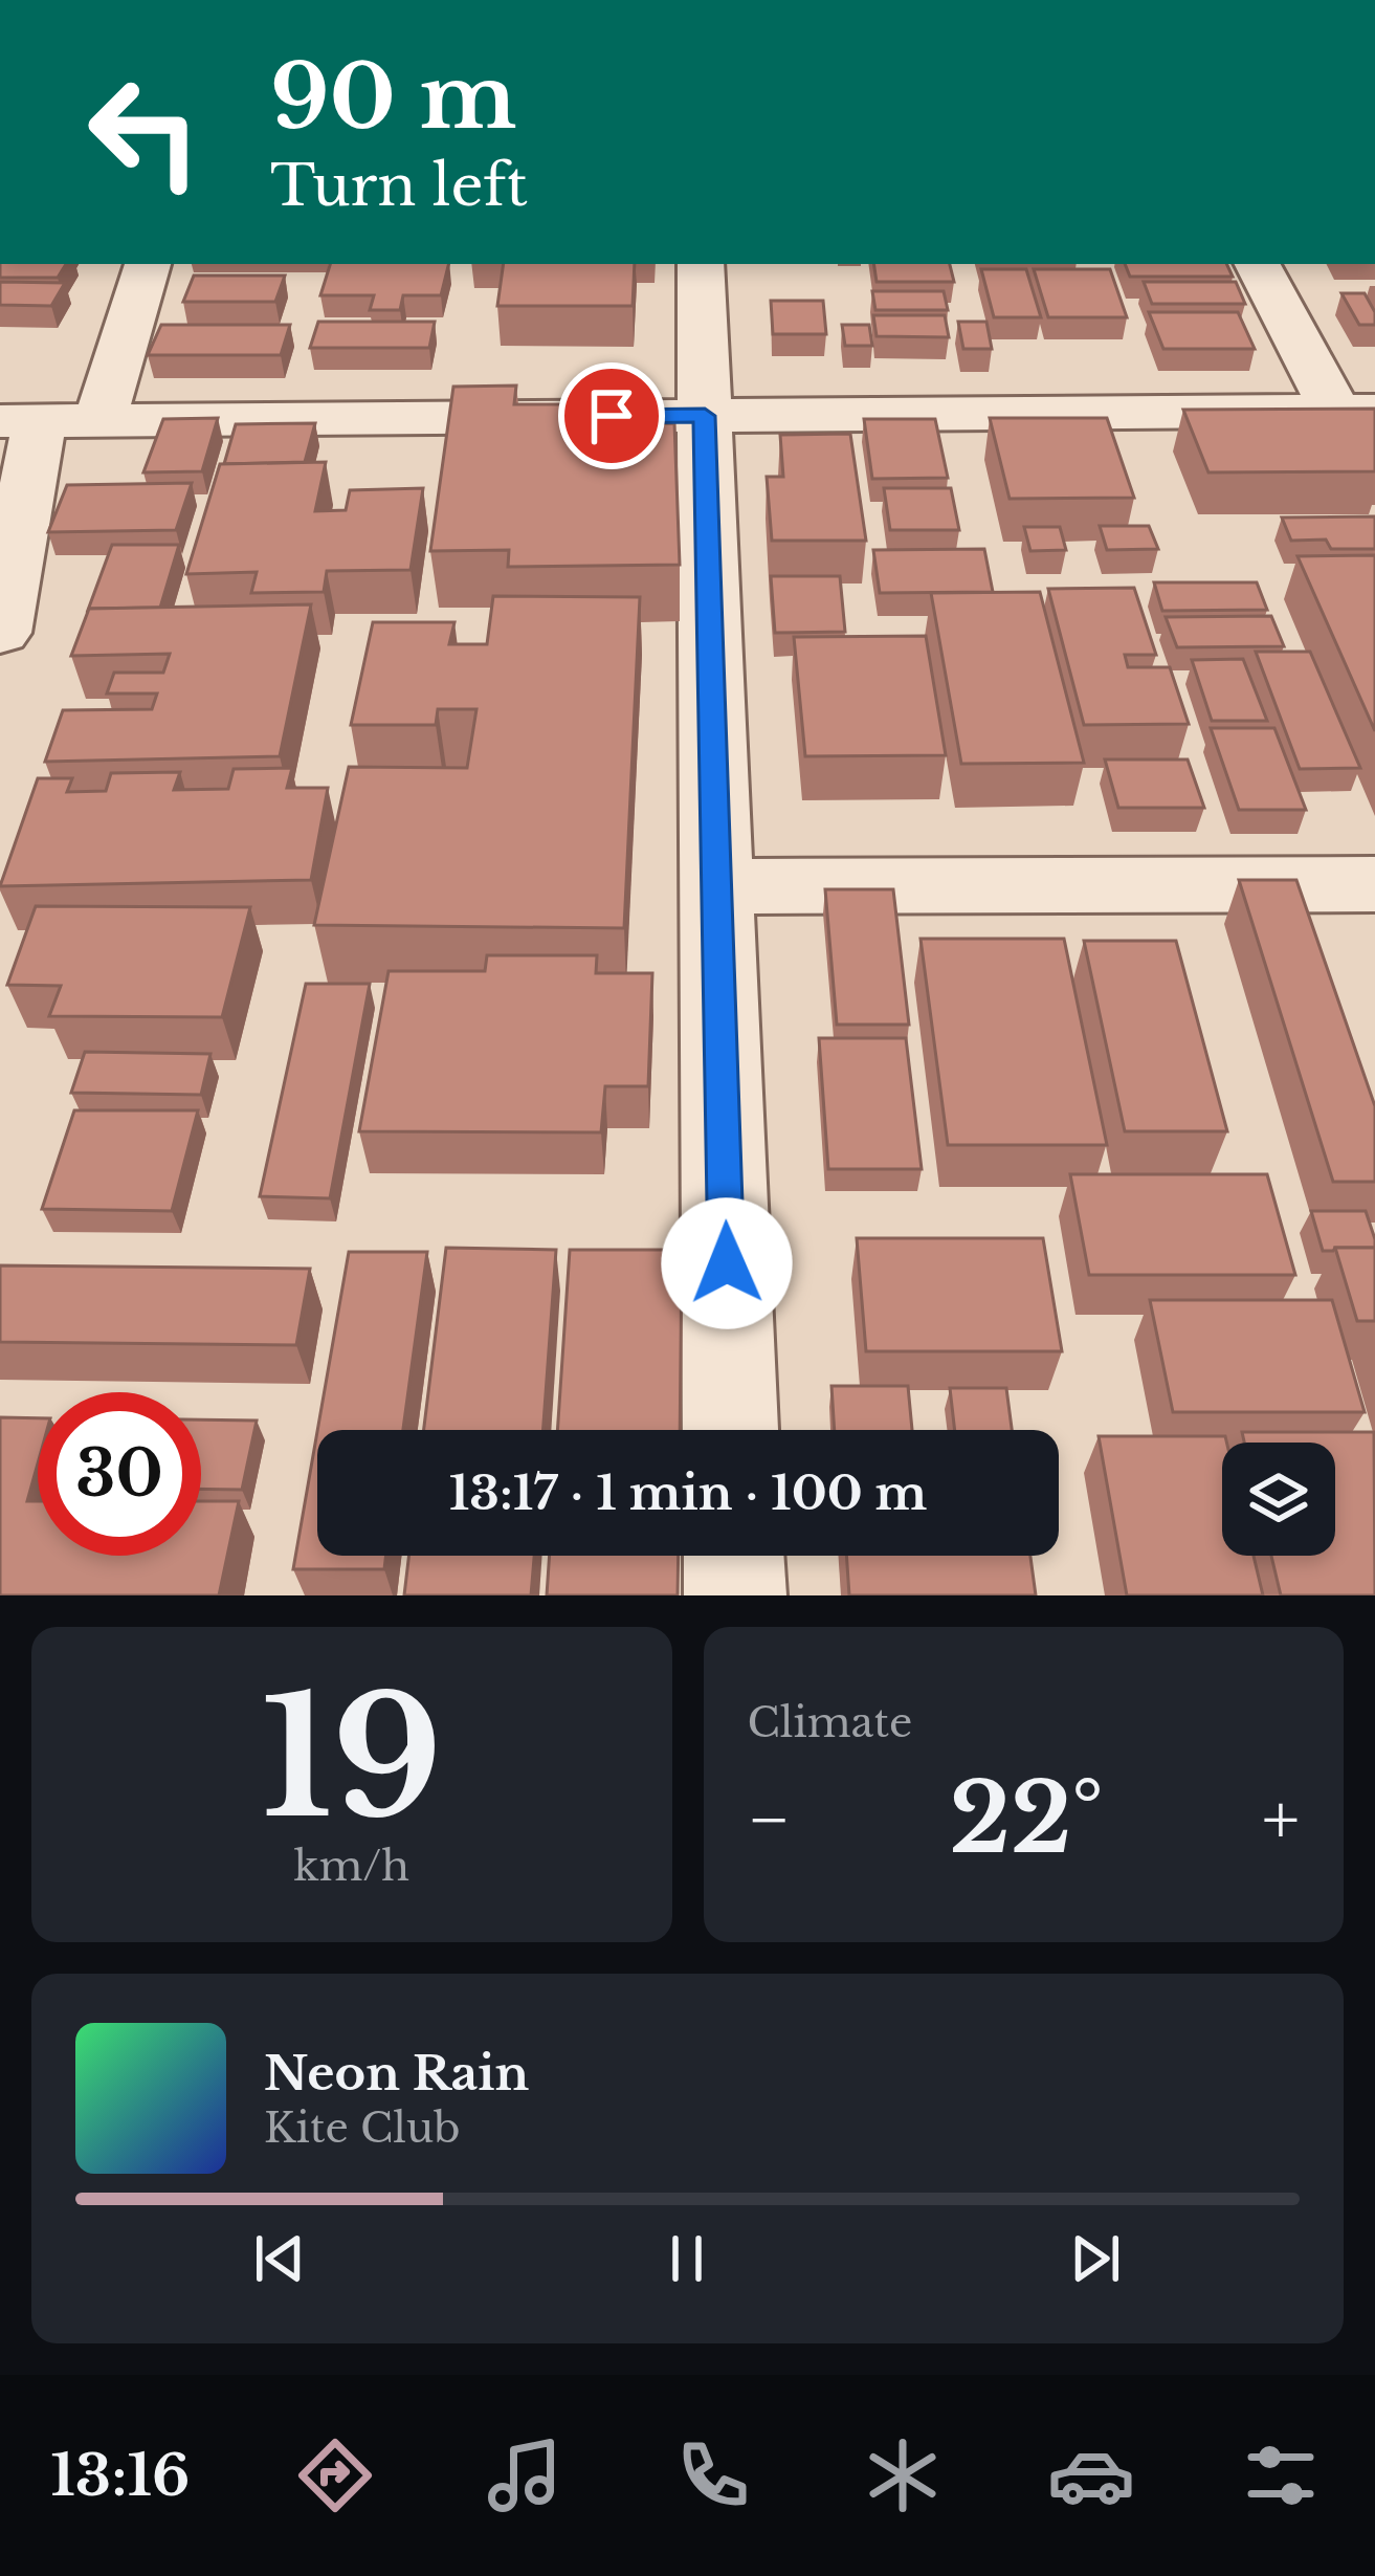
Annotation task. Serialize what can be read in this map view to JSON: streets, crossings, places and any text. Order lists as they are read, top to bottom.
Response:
{
  "page": {
    "turn": ["90 m", "Turn left"],
    "limit": "30",
    "trip": "13:17 · 1 min · 100 m",
    "tile": [
      ["19", "km/h"],
      "Climate"
    ],
    "heat": ["−", "22°", "+"],
    "song": ["Neon Rain", "Kite Club"],
    "tabs": "13:16"
  }
}
